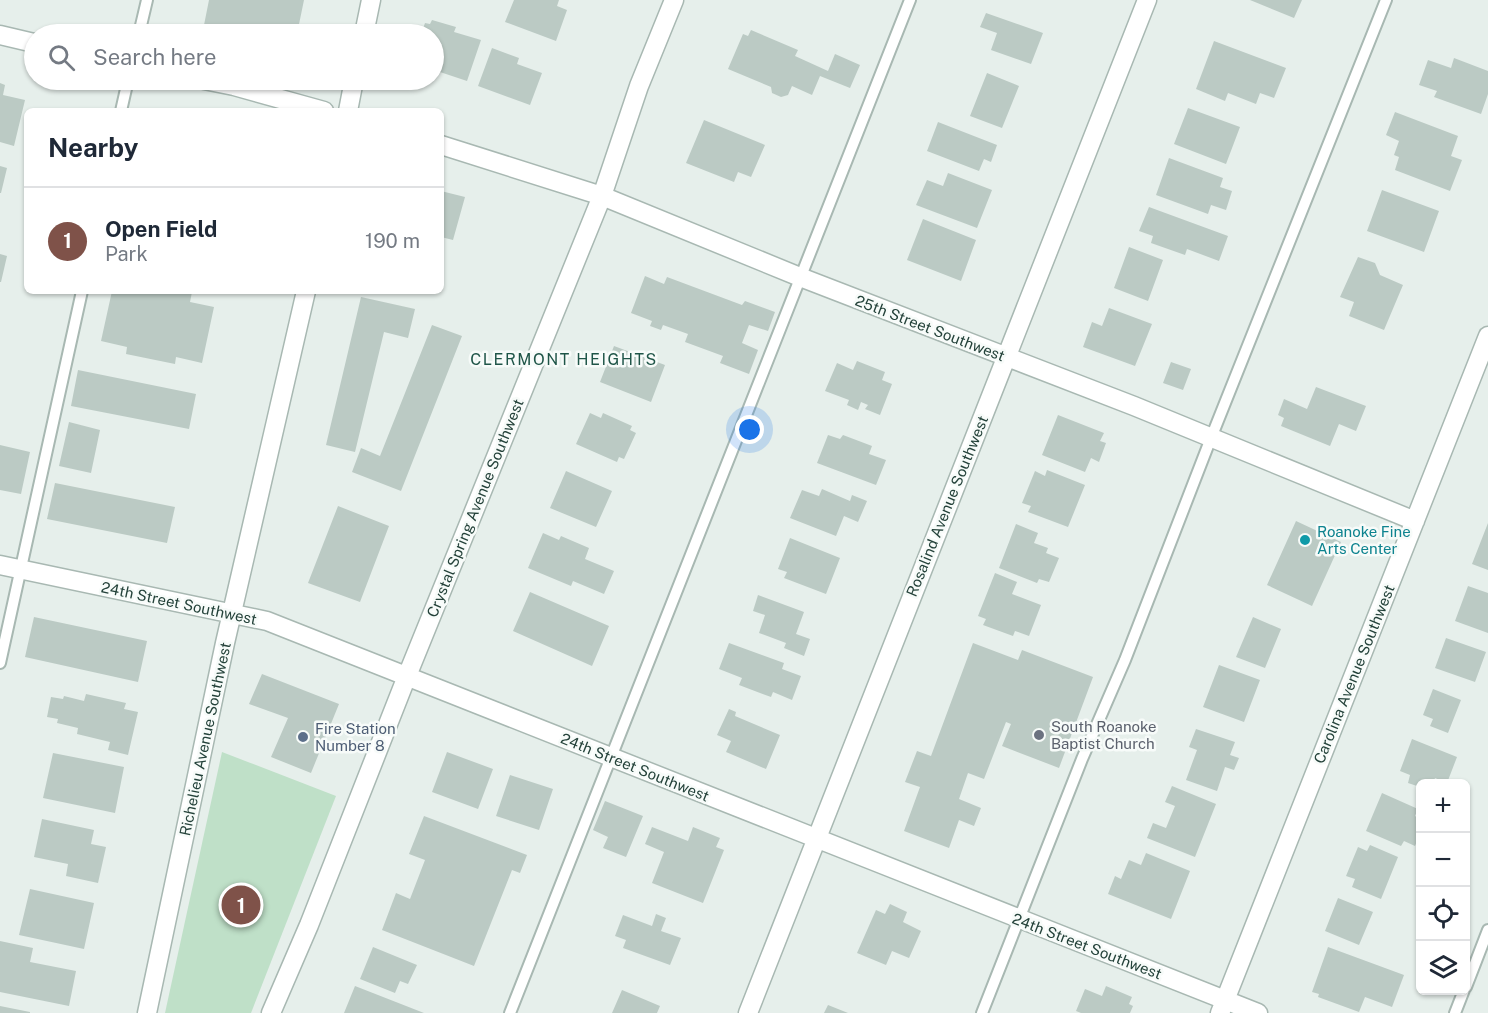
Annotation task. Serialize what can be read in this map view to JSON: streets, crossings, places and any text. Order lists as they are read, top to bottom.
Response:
{
  "streets": {
    "street": [
      "25th Street Southwest",
      "Rosalind Avenue Southwest",
      "Crystal Spring Avenue Southwest",
      "24th Street Southwest",
      "Carolina Avenue Southwest",
      "Richelieu Avenue Southwest"
    ]
  },
  "crossings": [
    ["25th Street Southwest", "Rosalind Avenue Southwest"],
    ["25th Street Southwest", "Crystal Spring Avenue Southwest"],
    ["25th Street Southwest", "Carolina Avenue Southwest"],
    ["Rosalind Avenue Southwest", "24th Street Southwest"],
    ["Crystal Spring Avenue Southwest", "24th Street Southwest"],
    ["24th Street Southwest", "Carolina Avenue Southwest"],
    ["24th Street Southwest", "Richelieu Avenue Southwest"]
  ],
  "districts": ["CLERMONT HEIGHTS"],
  "places": ["Roanoke Fine Arts Center", "South Roanoke Baptist Church", "Fire Station Number 8"],
  "page": {
    "search": "Search here",
    "heading": "Nearby",
    "list": [
      {
        "mark": "1",
        "name": "Open Field",
        "note": "Park",
        "value": "190 m"
      }
    ],
    "map_buttons": ["+", "−"],
    "pins": "1"
  }
}
